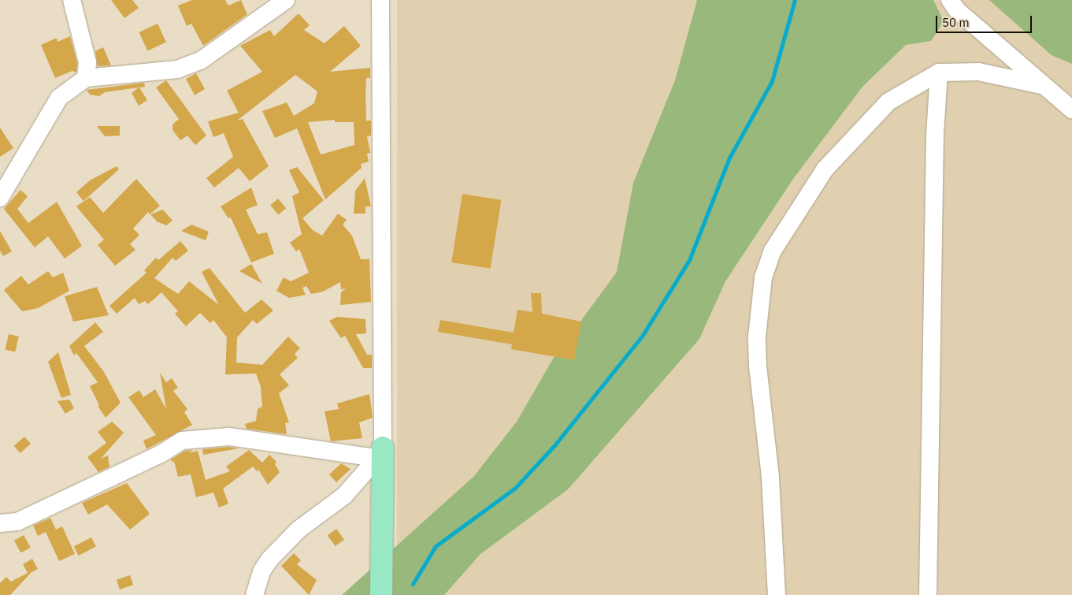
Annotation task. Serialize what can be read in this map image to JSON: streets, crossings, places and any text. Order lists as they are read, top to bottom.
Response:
{
  "scale_bar": "50 m"
}
